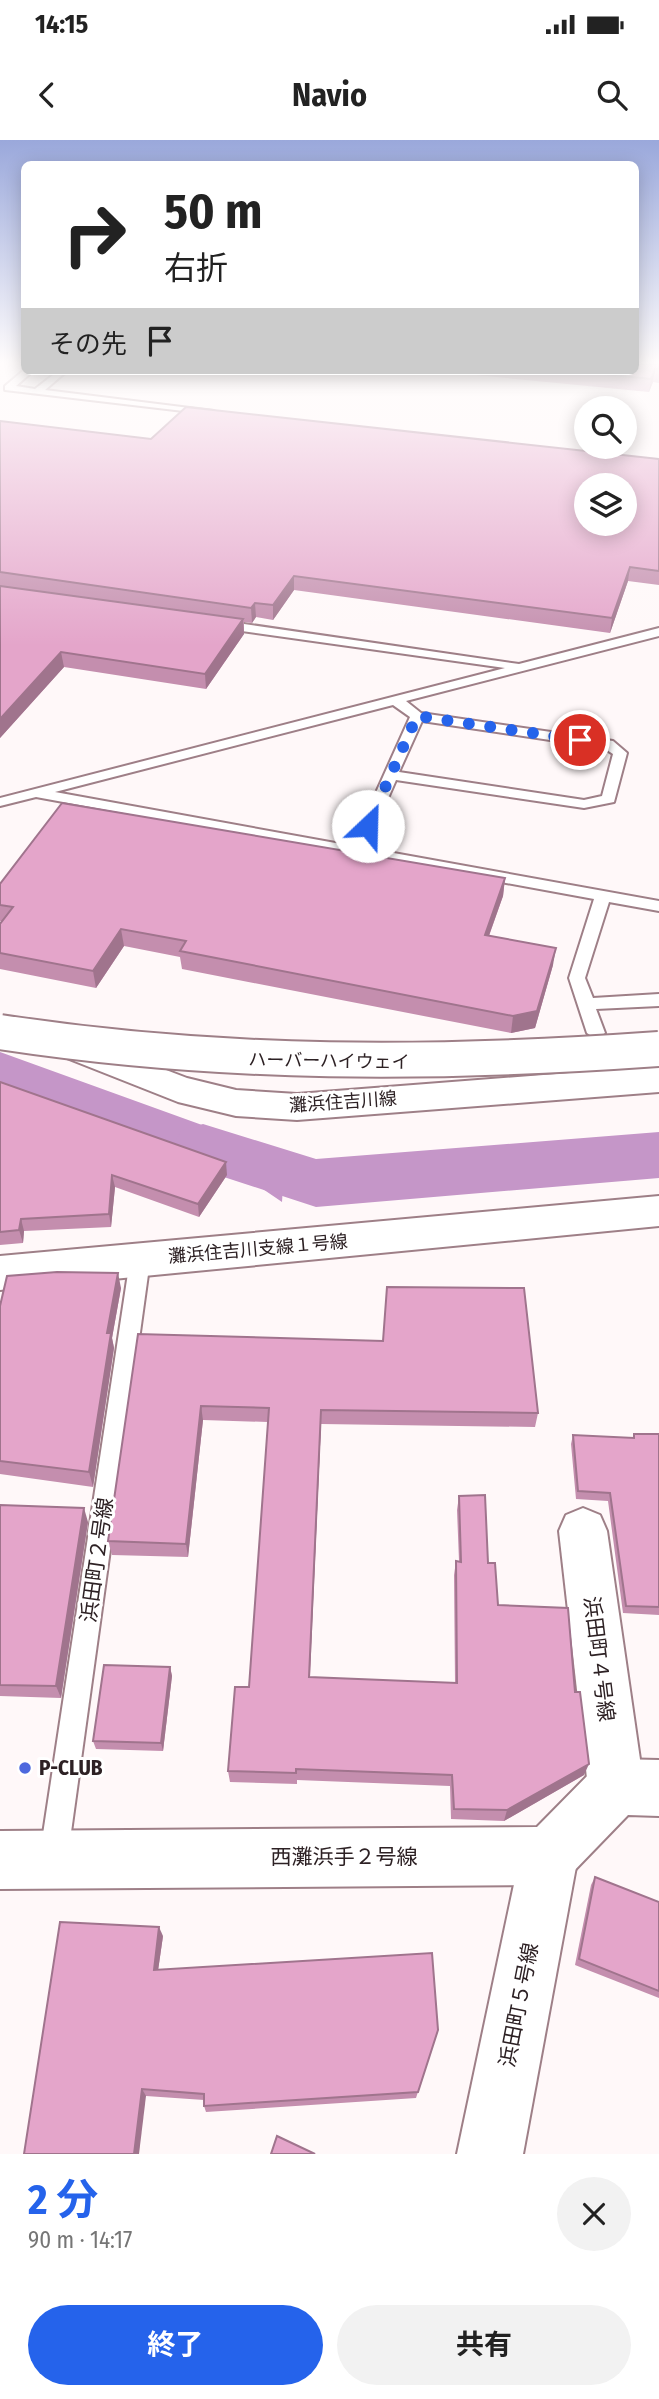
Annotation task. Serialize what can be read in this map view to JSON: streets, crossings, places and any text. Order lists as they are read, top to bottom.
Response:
{
  "streets": {
    "street": [
      "ハーバーハイウェイ",
      "灘浜住吉川線",
      "灘浜住吉川支線１号線",
      "浜田町４号線",
      "西灘浜手２号線",
      "浜田町５号線"
    ],
    "lane": ["浜田町２号線"]
  },
  "crossings": [
    ["灘浜住吉川支線１号線", "浜田町２号線"],
    ["浜田町２号線", "西灘浜手２号線"],
    ["西灘浜手２号線", "浜田町５号線"]
  ],
  "places": ["P-CLUB"],
  "page": {
    "status": "14:15",
    "header": "Navio",
    "turn": ["50 m", "右折"],
    "then": "その先",
    "heading": ["2 分", "90 m · 14:17"],
    "buttons": ["終了", "共有"]
  }
}
